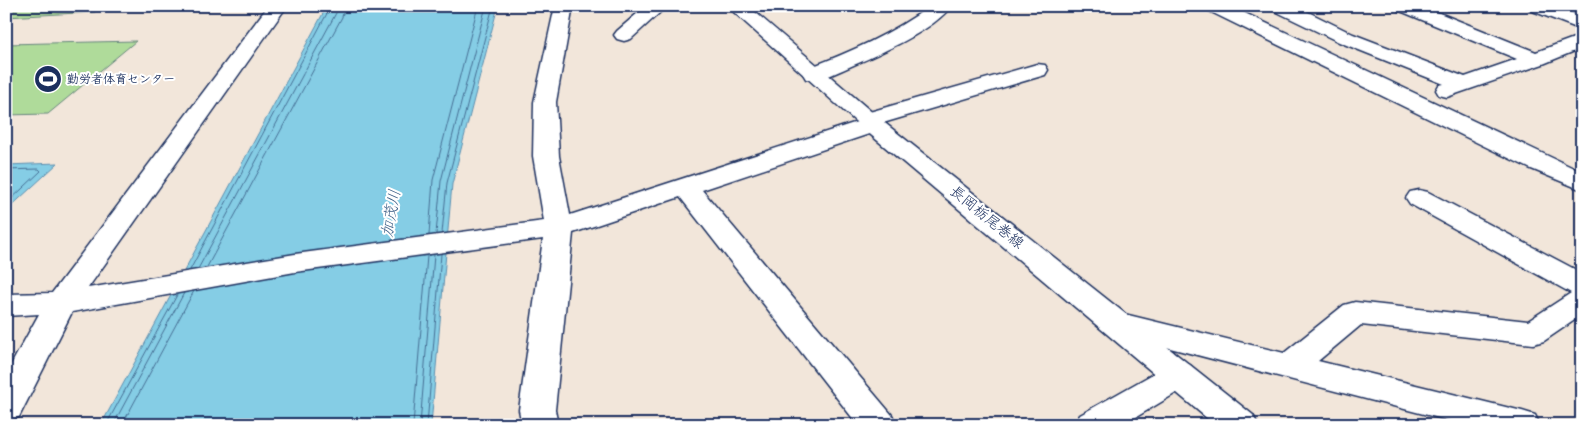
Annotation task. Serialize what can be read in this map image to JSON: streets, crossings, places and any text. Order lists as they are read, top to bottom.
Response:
{
  "streets": {
    "street": ["長岡栃尾巻線"]
  },
  "water": ["加茂川"],
  "places": {
    "sports": ["勤労者体育センター"]
  }
}
